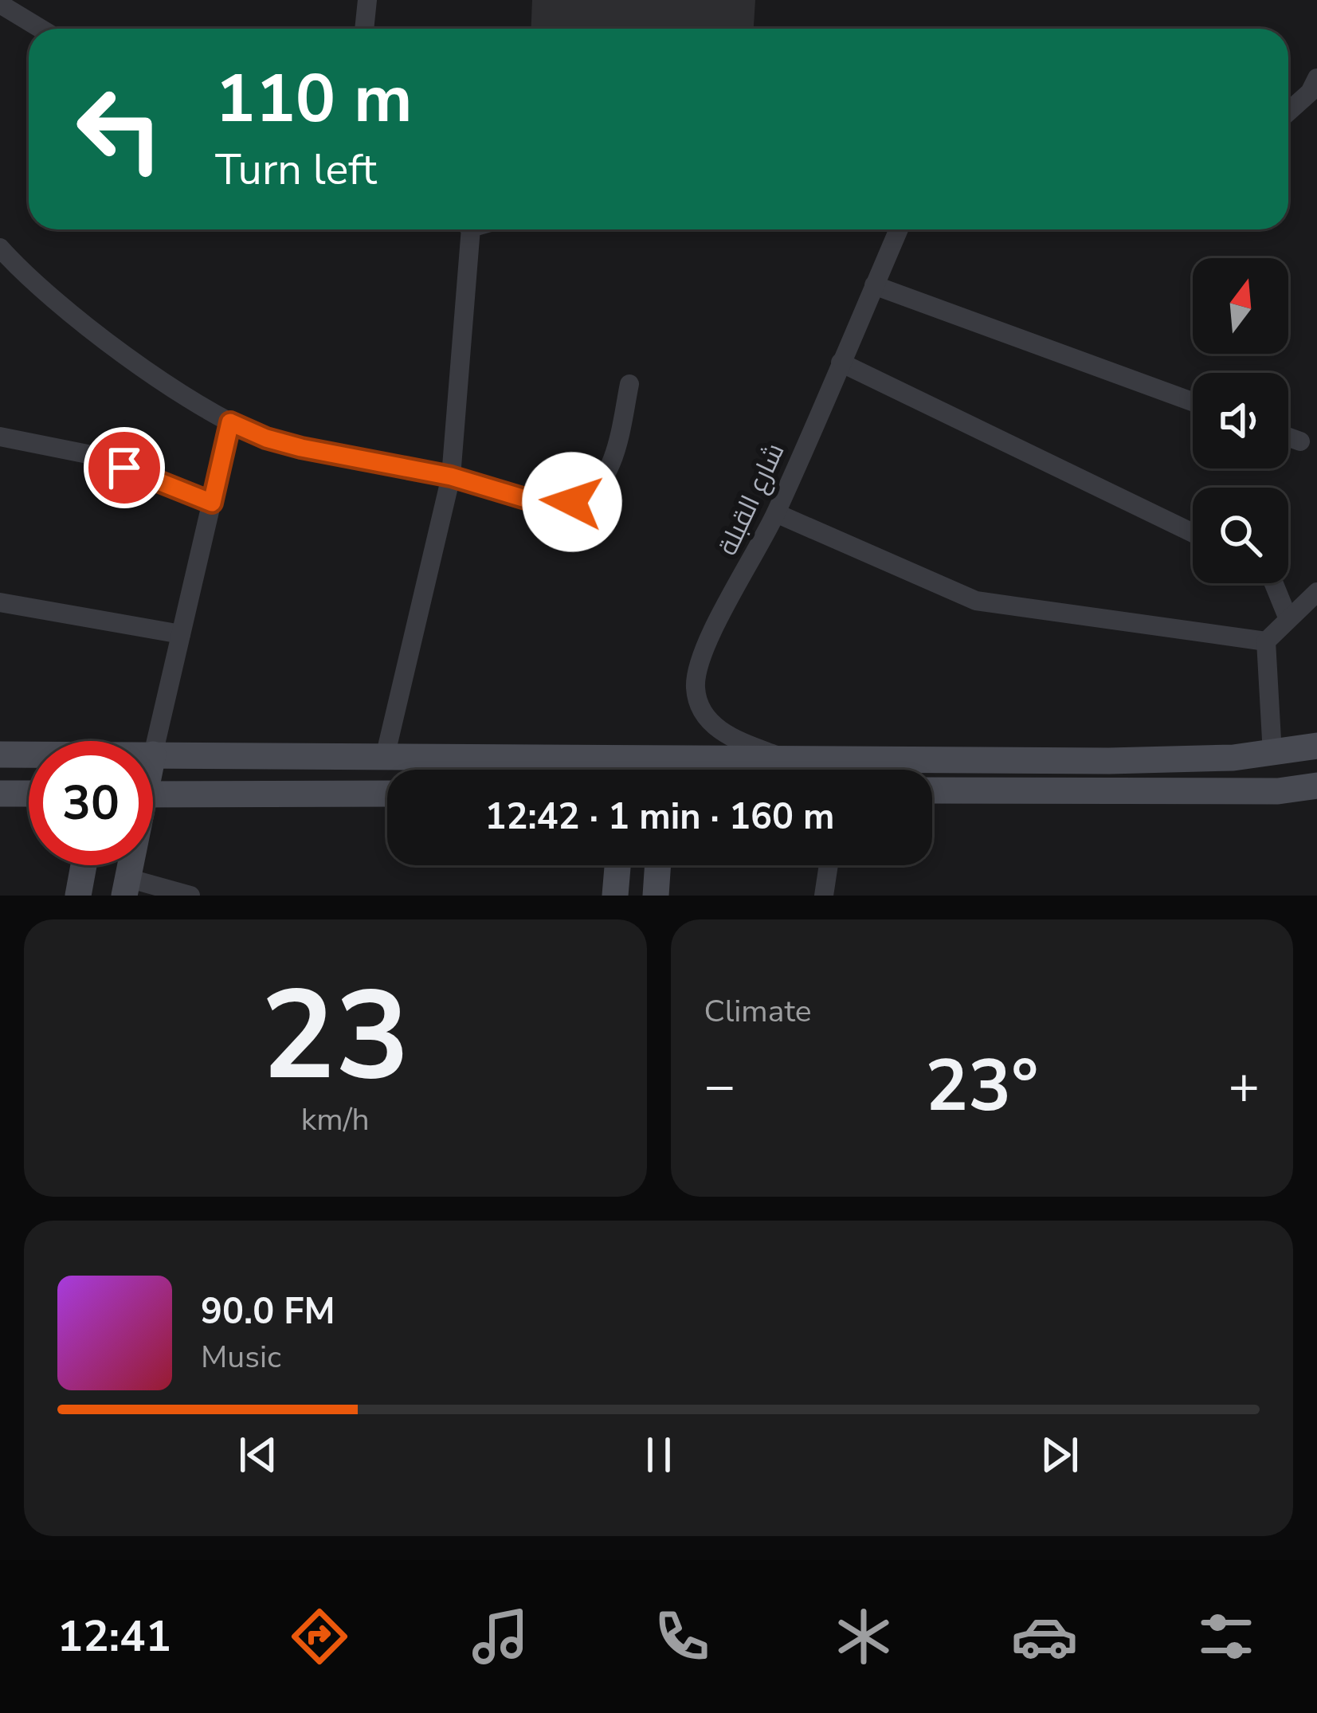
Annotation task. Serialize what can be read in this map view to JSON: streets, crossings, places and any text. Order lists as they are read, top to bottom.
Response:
{
  "streets": {
    "street": ["شارع القبلة"]
  },
  "north": "top",
  "page": {
    "turn": ["110 m", "Turn left"],
    "limit": "30",
    "trip": "12:42 · 1 min · 160 m",
    "tile": [
      ["23", "km/h"],
      "Climate"
    ],
    "heat": ["−", "23°", "+"],
    "song": ["90.0 FM", "Music"],
    "tabs": "12:41"
  }
}
